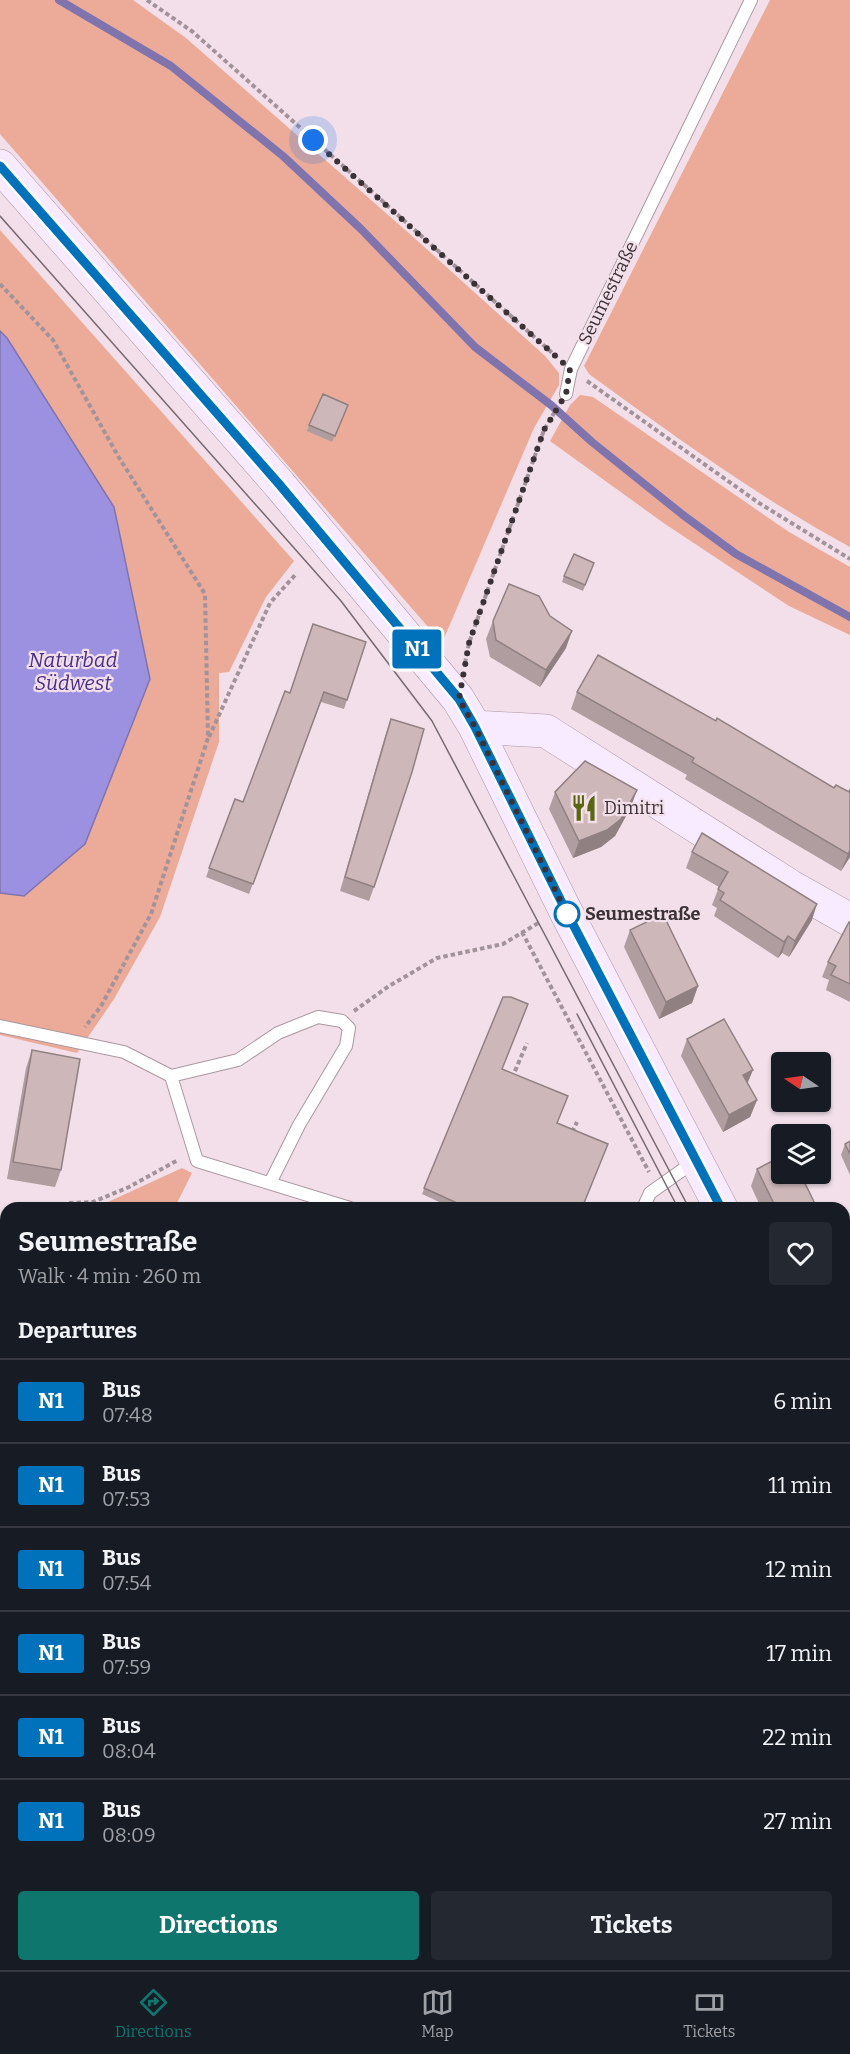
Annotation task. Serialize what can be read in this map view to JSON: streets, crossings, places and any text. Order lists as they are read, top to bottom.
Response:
{
  "streets": {
    "lane": ["Seumestraße"]
  },
  "water": ["Naturbad Südwest"],
  "places": {
    "restaurant": ["Dimitri"],
    "other": ["Seumestraße"]
  },
  "lines": ["bus line N1"],
  "north": "left",
  "page": {
    "on_map": "N1",
    "heading": [
      ["Seumestraße", "Walk · 4 min · 260 m"],
      "Departures"
    ],
    "list": [
      {
        "mark": "N1",
        "name": "Bus",
        "note": "07:48",
        "value": "6 min"
      },
      {
        "mark": "N1",
        "name": "Bus",
        "note": "07:53",
        "value": "11 min"
      },
      {
        "mark": "N1",
        "name": "Bus",
        "note": "07:54",
        "value": "12 min"
      },
      {
        "mark": "N1",
        "name": "Bus",
        "note": "07:59",
        "value": "17 min"
      },
      {
        "mark": "N1",
        "name": "Bus",
        "note": "08:04",
        "value": "22 min"
      },
      {
        "mark": "N1",
        "name": "Bus",
        "note": "08:09",
        "value": "27 min"
      }
    ],
    "buttons": ["Directions", "Tickets"],
    "tabs": ["Directions", "Map", "Tickets"]
  }
}
